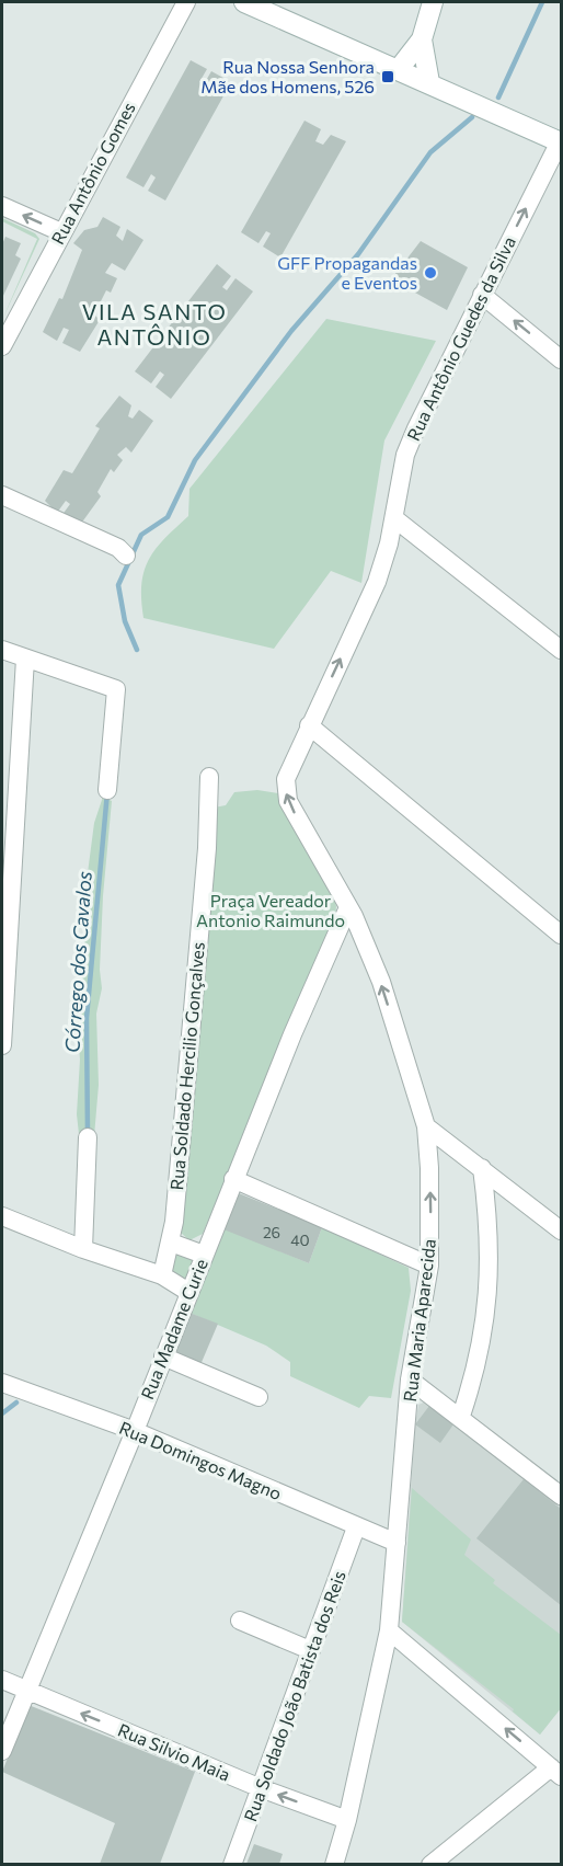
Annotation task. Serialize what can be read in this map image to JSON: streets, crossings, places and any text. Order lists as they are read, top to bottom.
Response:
{
  "streets": {
    "street": [
      "Rua Antônio Gomes",
      "Rua Antônio Guedes da Silva",
      "Rua Soldado Hercilio Gonçalves",
      "Rua Maria Aparecida",
      "Rua Madame Curie",
      "Rua Domingos Magno",
      "Rua Soldado João Batista dos Reis",
      "Rua Silvio Maia"
    ]
  },
  "crossings": [
    ["Rua Antônio Guedes da Silva", "Rua Maria Aparecida"],
    ["Rua Maria Aparecida", "Rua Madame Curie"],
    ["Rua Maria Aparecida", "Rua Domingos Magno"],
    ["Rua Maria Aparecida", "Rua Silvio Maia"],
    ["Rua Madame Curie", "Rua Domingos Magno"],
    ["Rua Madame Curie", "Rua Silvio Maia"],
    ["Rua Domingos Magno", "Rua Soldado João Batista dos Reis"],
    ["Rua Soldado João Batista dos Reis", "Rua Silvio Maia"]
  ],
  "one_way": ["Rua Antônio Guedes da Silva", "Rua Maria Aparecida", "Rua Silvio Maia"],
  "districts": ["VILA SANTO ANTÔNIO"],
  "water": ["Córrego dos Cavalos"],
  "parks": ["Praça Vereador Antonio Raimundo"],
  "places": {
    "transit": ["Rua Nossa Senhora Mãe dos Homens, 526"],
    "other": ["GFF Propagandas e Eventos"]
  },
  "house_numbers": ["26", "40"]
}
